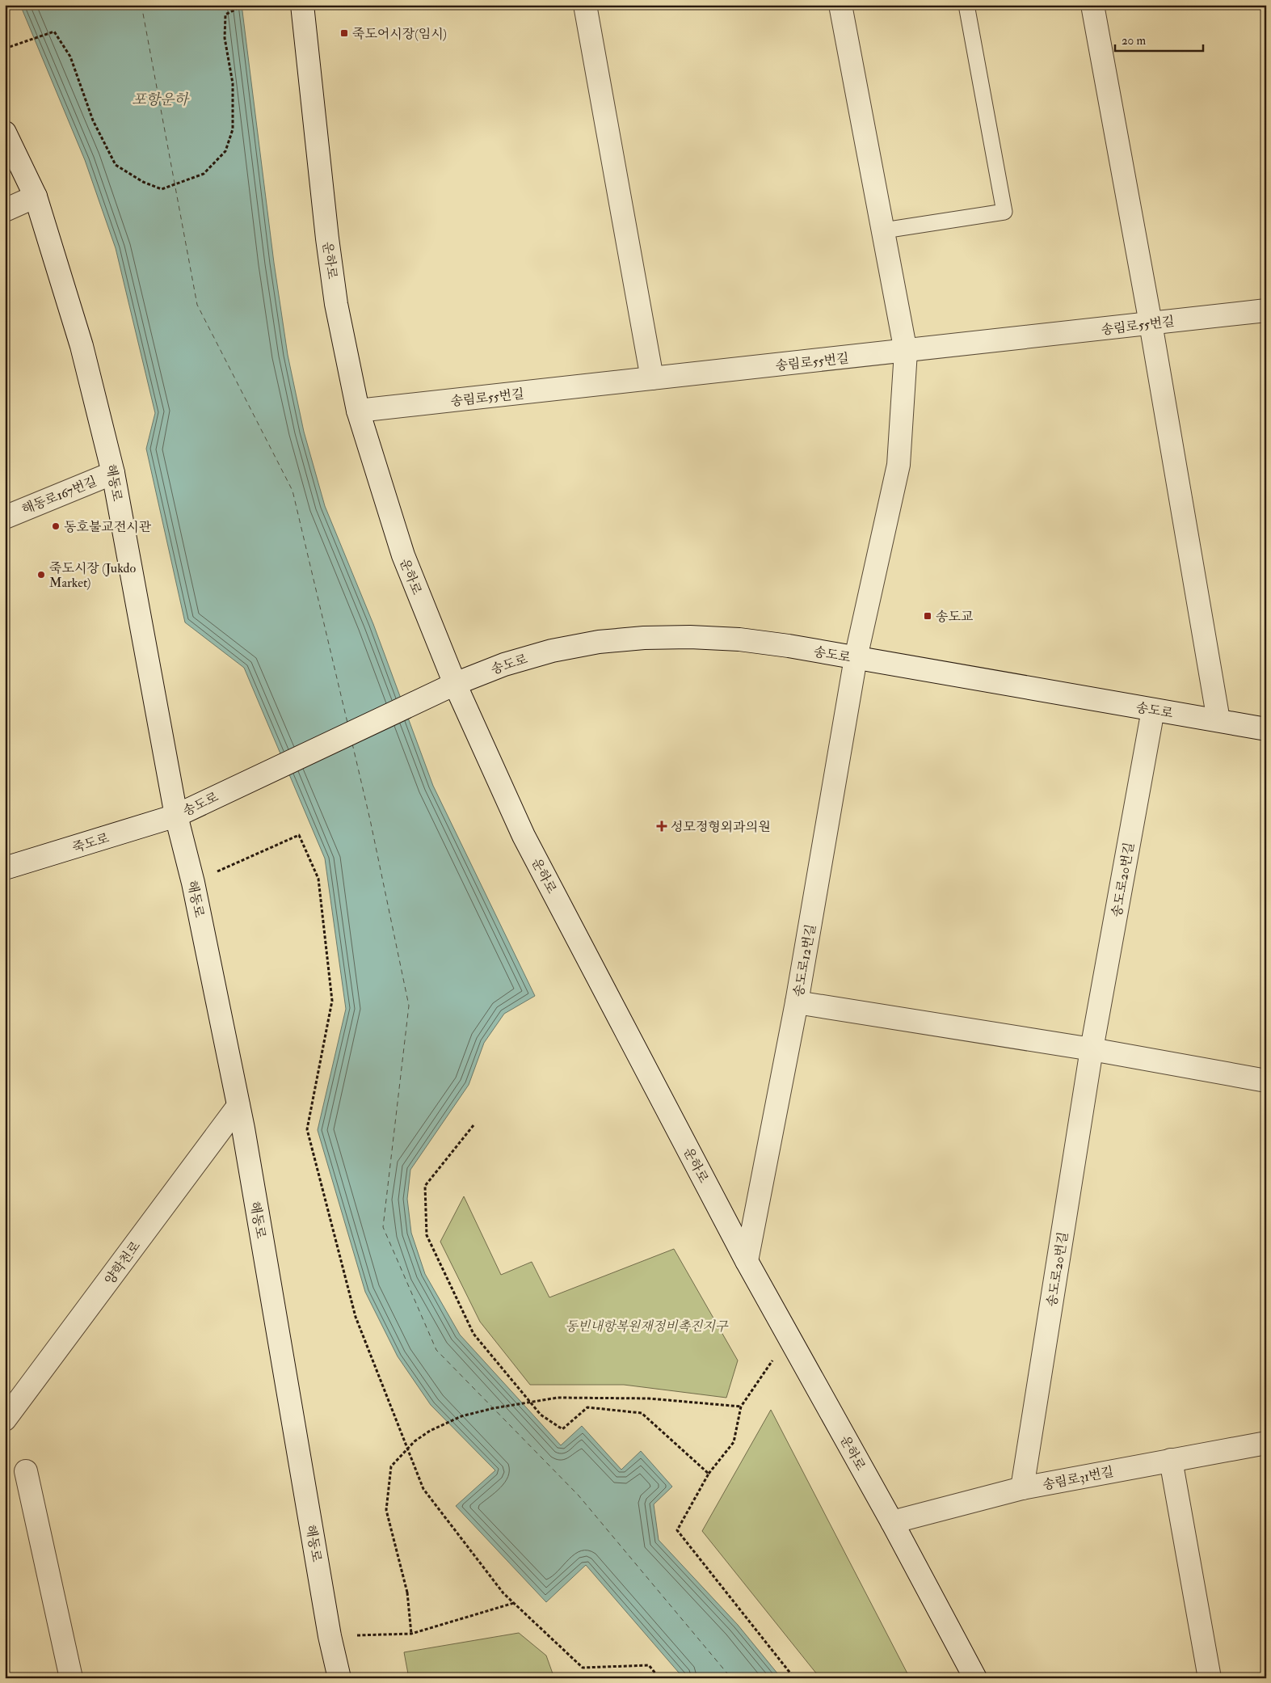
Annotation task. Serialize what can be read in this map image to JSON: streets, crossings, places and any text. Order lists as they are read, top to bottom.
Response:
{
  "streets": {
    "street": [
      "운하로",
      "송림로55번길",
      "해동로",
      "해동로167번길",
      "송도로",
      "죽도로",
      "송도로20번길",
      "송도로12번길",
      "양학천로",
      "송림로31번길"
    ]
  },
  "crossings": [
    ["운하로", "송림로55번길"],
    ["운하로", "송도로"],
    ["운하로", "송도로12번길"],
    ["운하로", "송림로31번길"],
    ["송림로55번길", "송도로12번길"],
    ["해동로", "해동로167번길"],
    ["해동로", "송도로"],
    ["해동로", "죽도로"],
    ["해동로", "양학천로"],
    ["송도로", "죽도로"],
    ["송도로", "송도로20번길"],
    ["송도로", "송도로12번길"],
    ["송도로20번길", "송림로31번길"]
  ],
  "water": ["포항운하"],
  "parks": ["동빈내항복원재정비촉진지구"],
  "places": {
    "transit": ["죽도어시장(임시)", "송도교"],
    "other": ["동호불교전시관", "죽도시장 (Jukdo Market)"],
    "health": ["성모정형외과의원"]
  },
  "scale_bar": "20 m"
}
